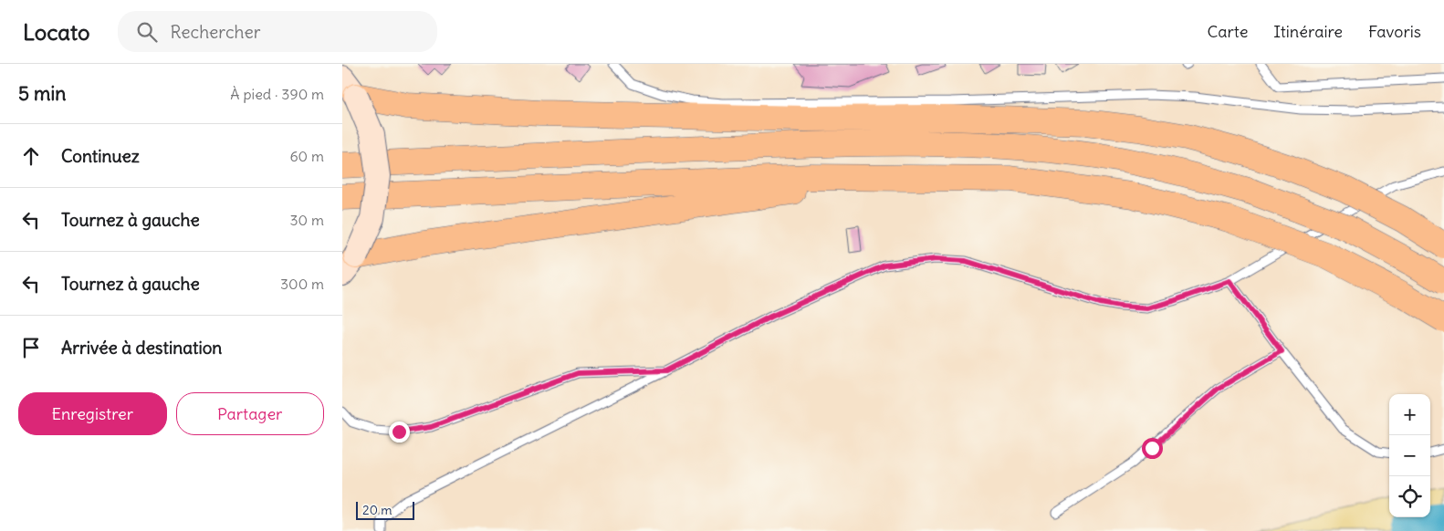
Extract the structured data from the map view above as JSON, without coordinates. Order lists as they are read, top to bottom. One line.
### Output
{"scale_bar":"20 m","page":{"header":"Locato","search":"Rechercher","nav":["Carte","Itinéraire","Favoris"],"heading":["5 min","À pied · 390 m"],"list":[["Continuez","60 m"],["Tournez à gauche","30 m"],["Tournez à gauche","300 m"],"Arrivée à destination"],"buttons":["Enregistrer","Partager"],"map_buttons":["+","−"],"scale":"20 m"}}
